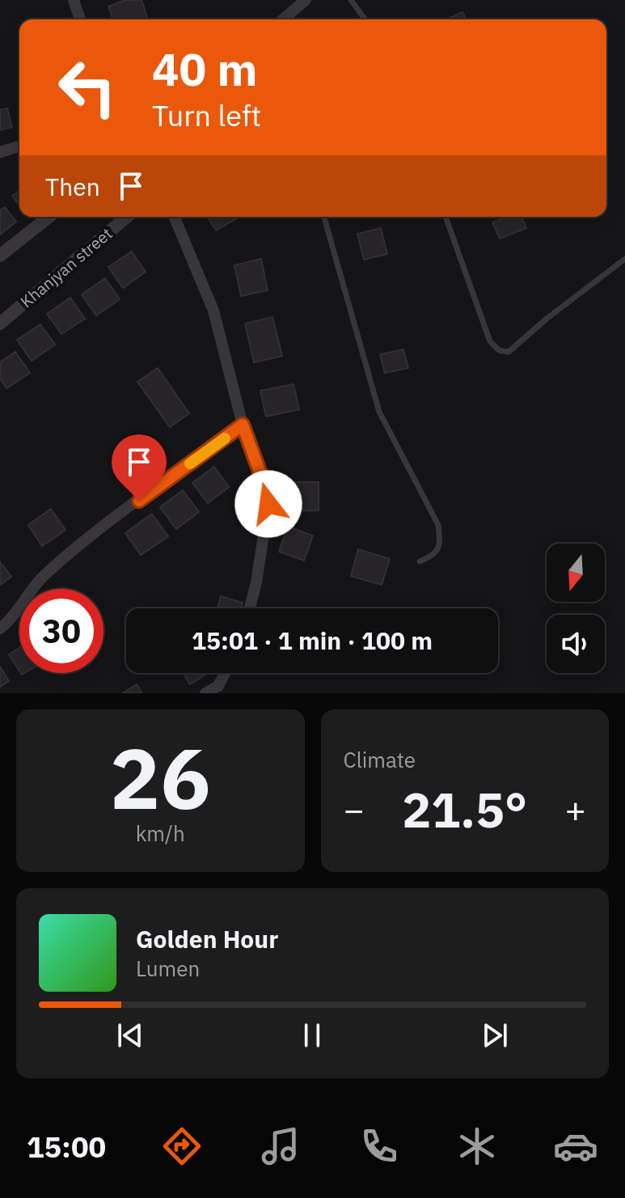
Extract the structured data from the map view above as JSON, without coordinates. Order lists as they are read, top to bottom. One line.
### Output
{"streets":{"street":["Khanjyan street"]},"north":"bottom","page":{"turn":["40 m","Turn left"],"then":"Then","limit":"30","trip":"15:01 · 1 min · 100 m","tile":[["26","km/h"],"Climate"],"heat":["−","21.5°","+"],"song":["Golden Hour","Lumen"],"tabs":"15:00"}}
